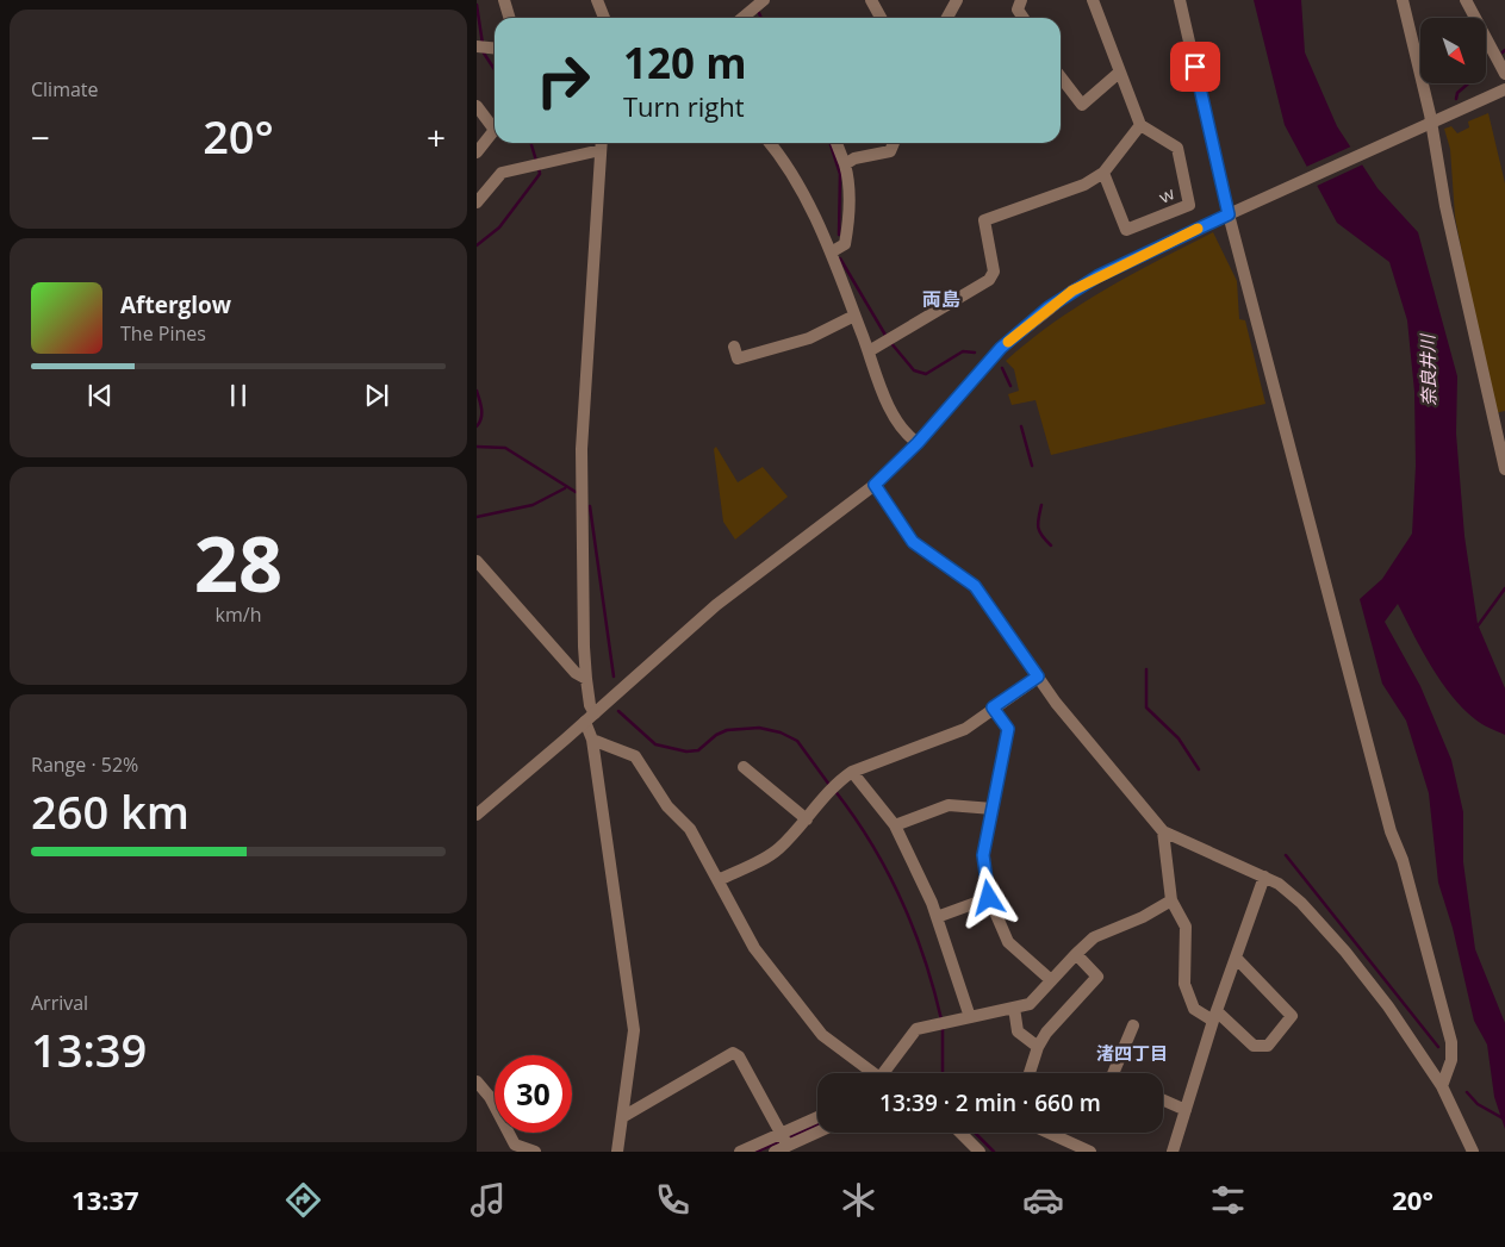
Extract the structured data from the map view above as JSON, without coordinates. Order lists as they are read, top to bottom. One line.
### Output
{"streets":{"street":["ｗ"]},"districts":["両島","渚四丁目"],"water":["奈良井川"],"north":"bottom right","page":{"tile":["Climate",["28","km/h"],["Range · 52%","260 km"],["Arrival","13:39"]],"turn":["120 m","Turn right"],"heat":["−","20°","+"],"song":["Afterglow","The Pines"],"limit":"30","trip":"13:39 · 2 min · 660 m","tabs":["13:37","20°"]}}
